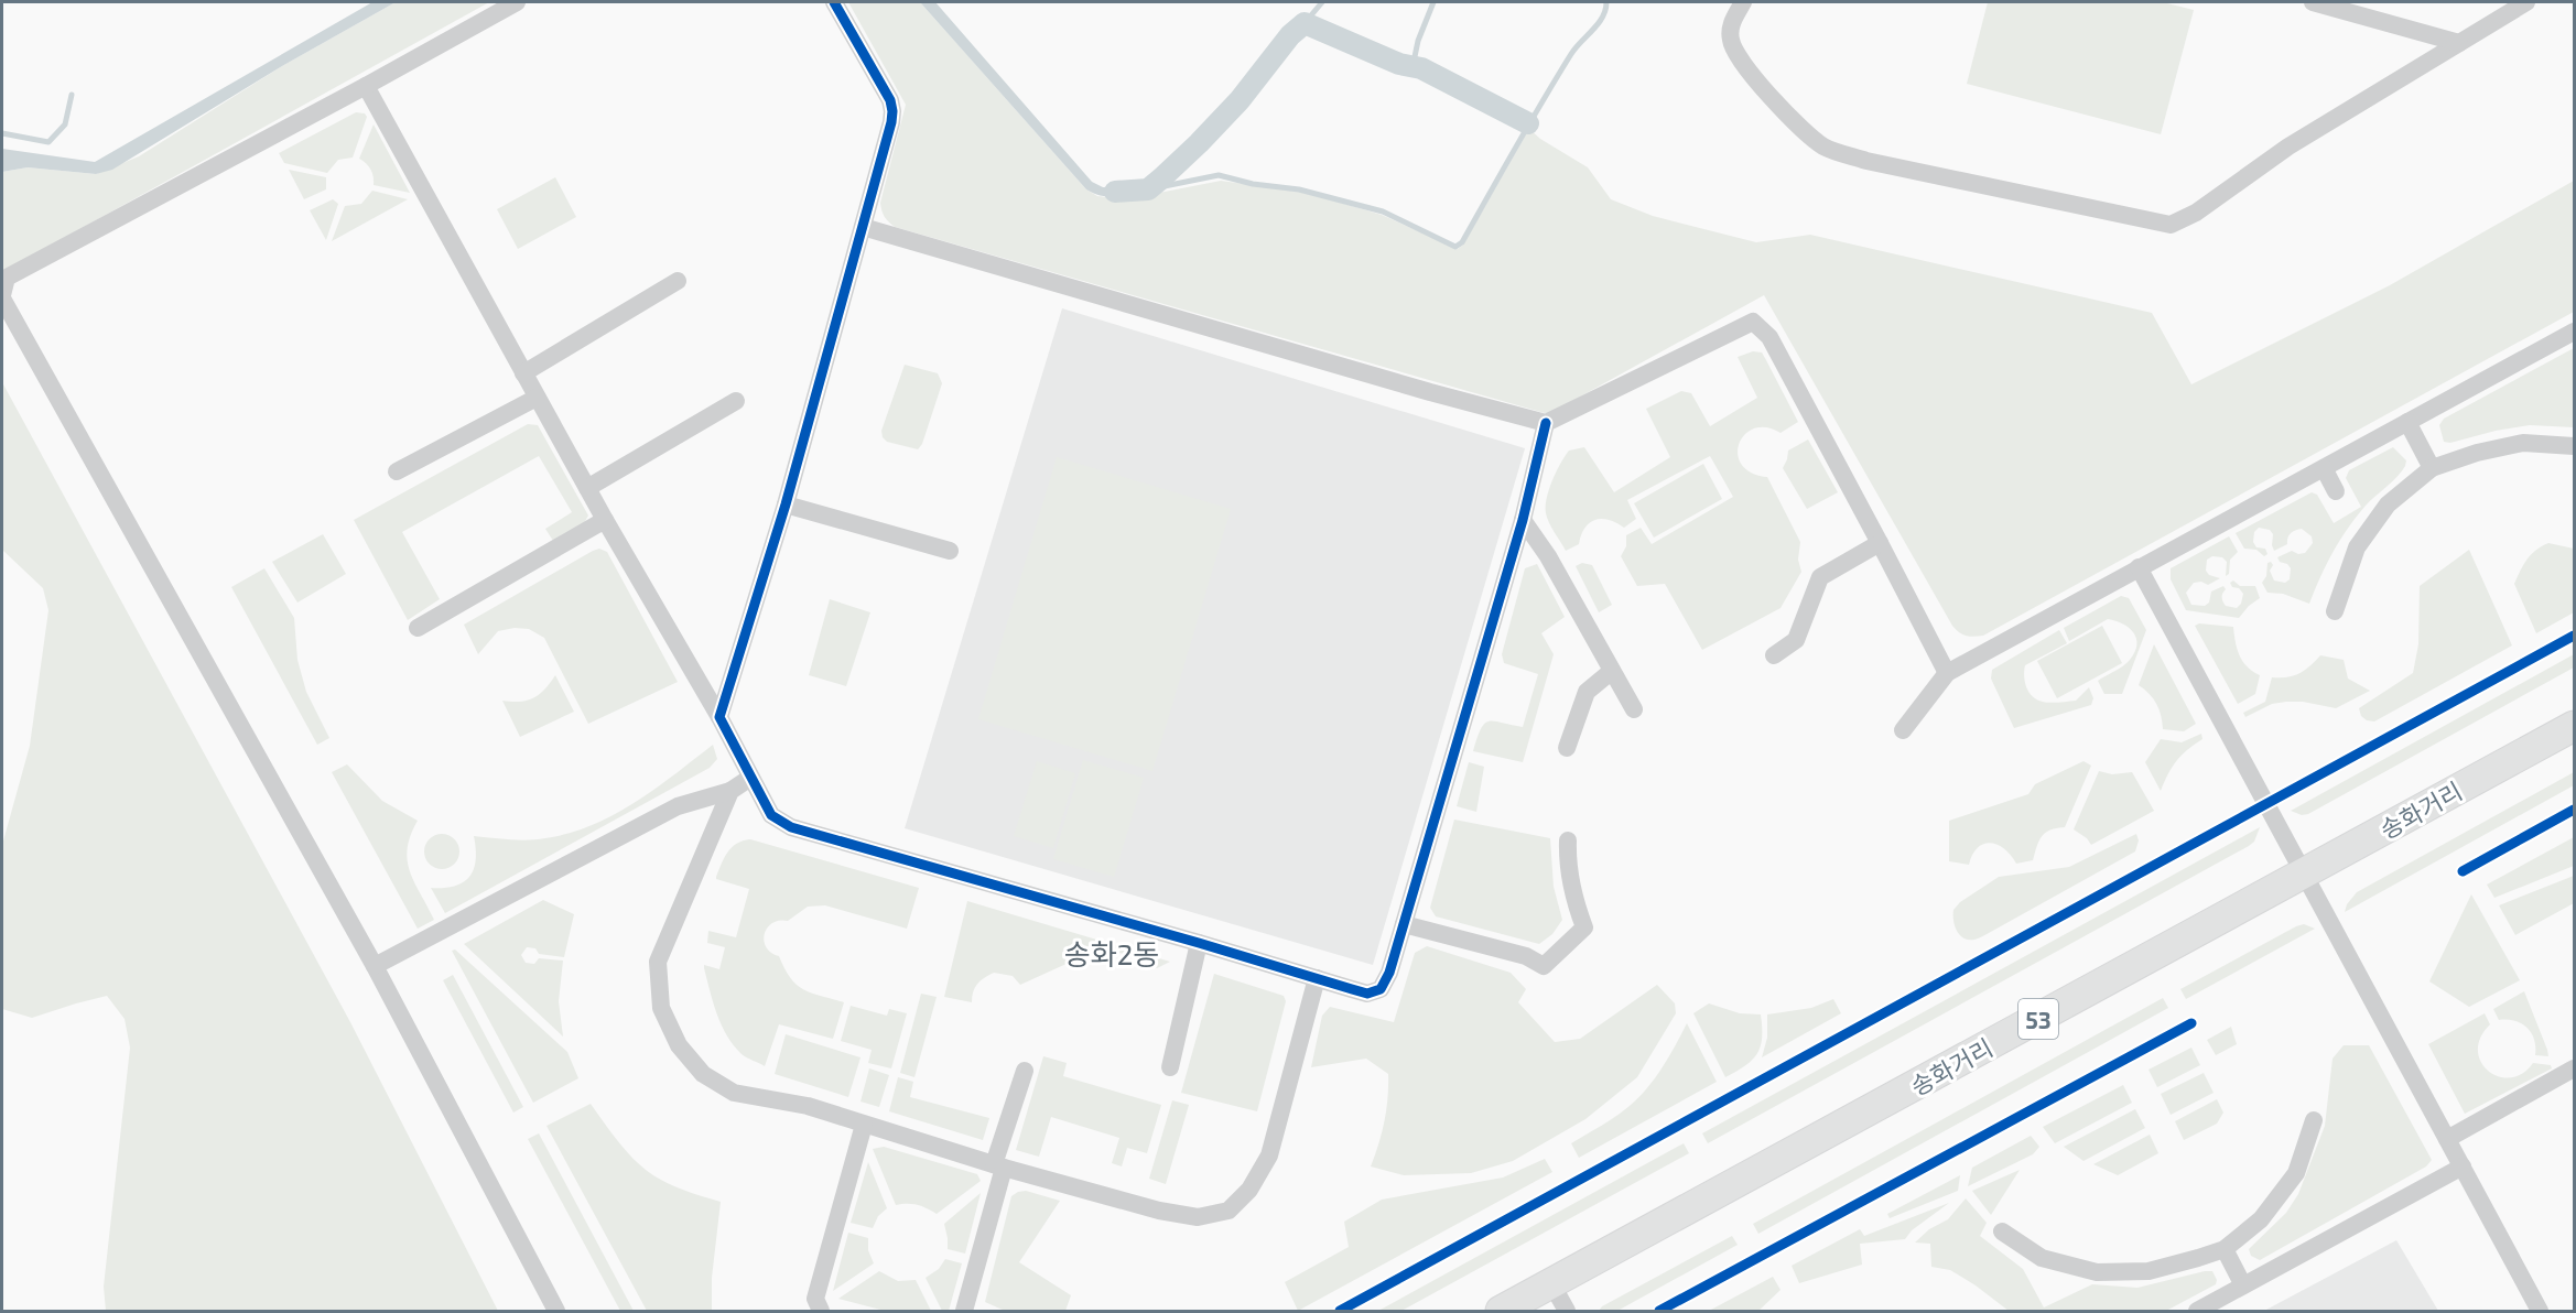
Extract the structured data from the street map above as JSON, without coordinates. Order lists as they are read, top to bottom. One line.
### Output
{"streets":{"main road":["송화거리","53"]},"districts":["송화2동"]}
